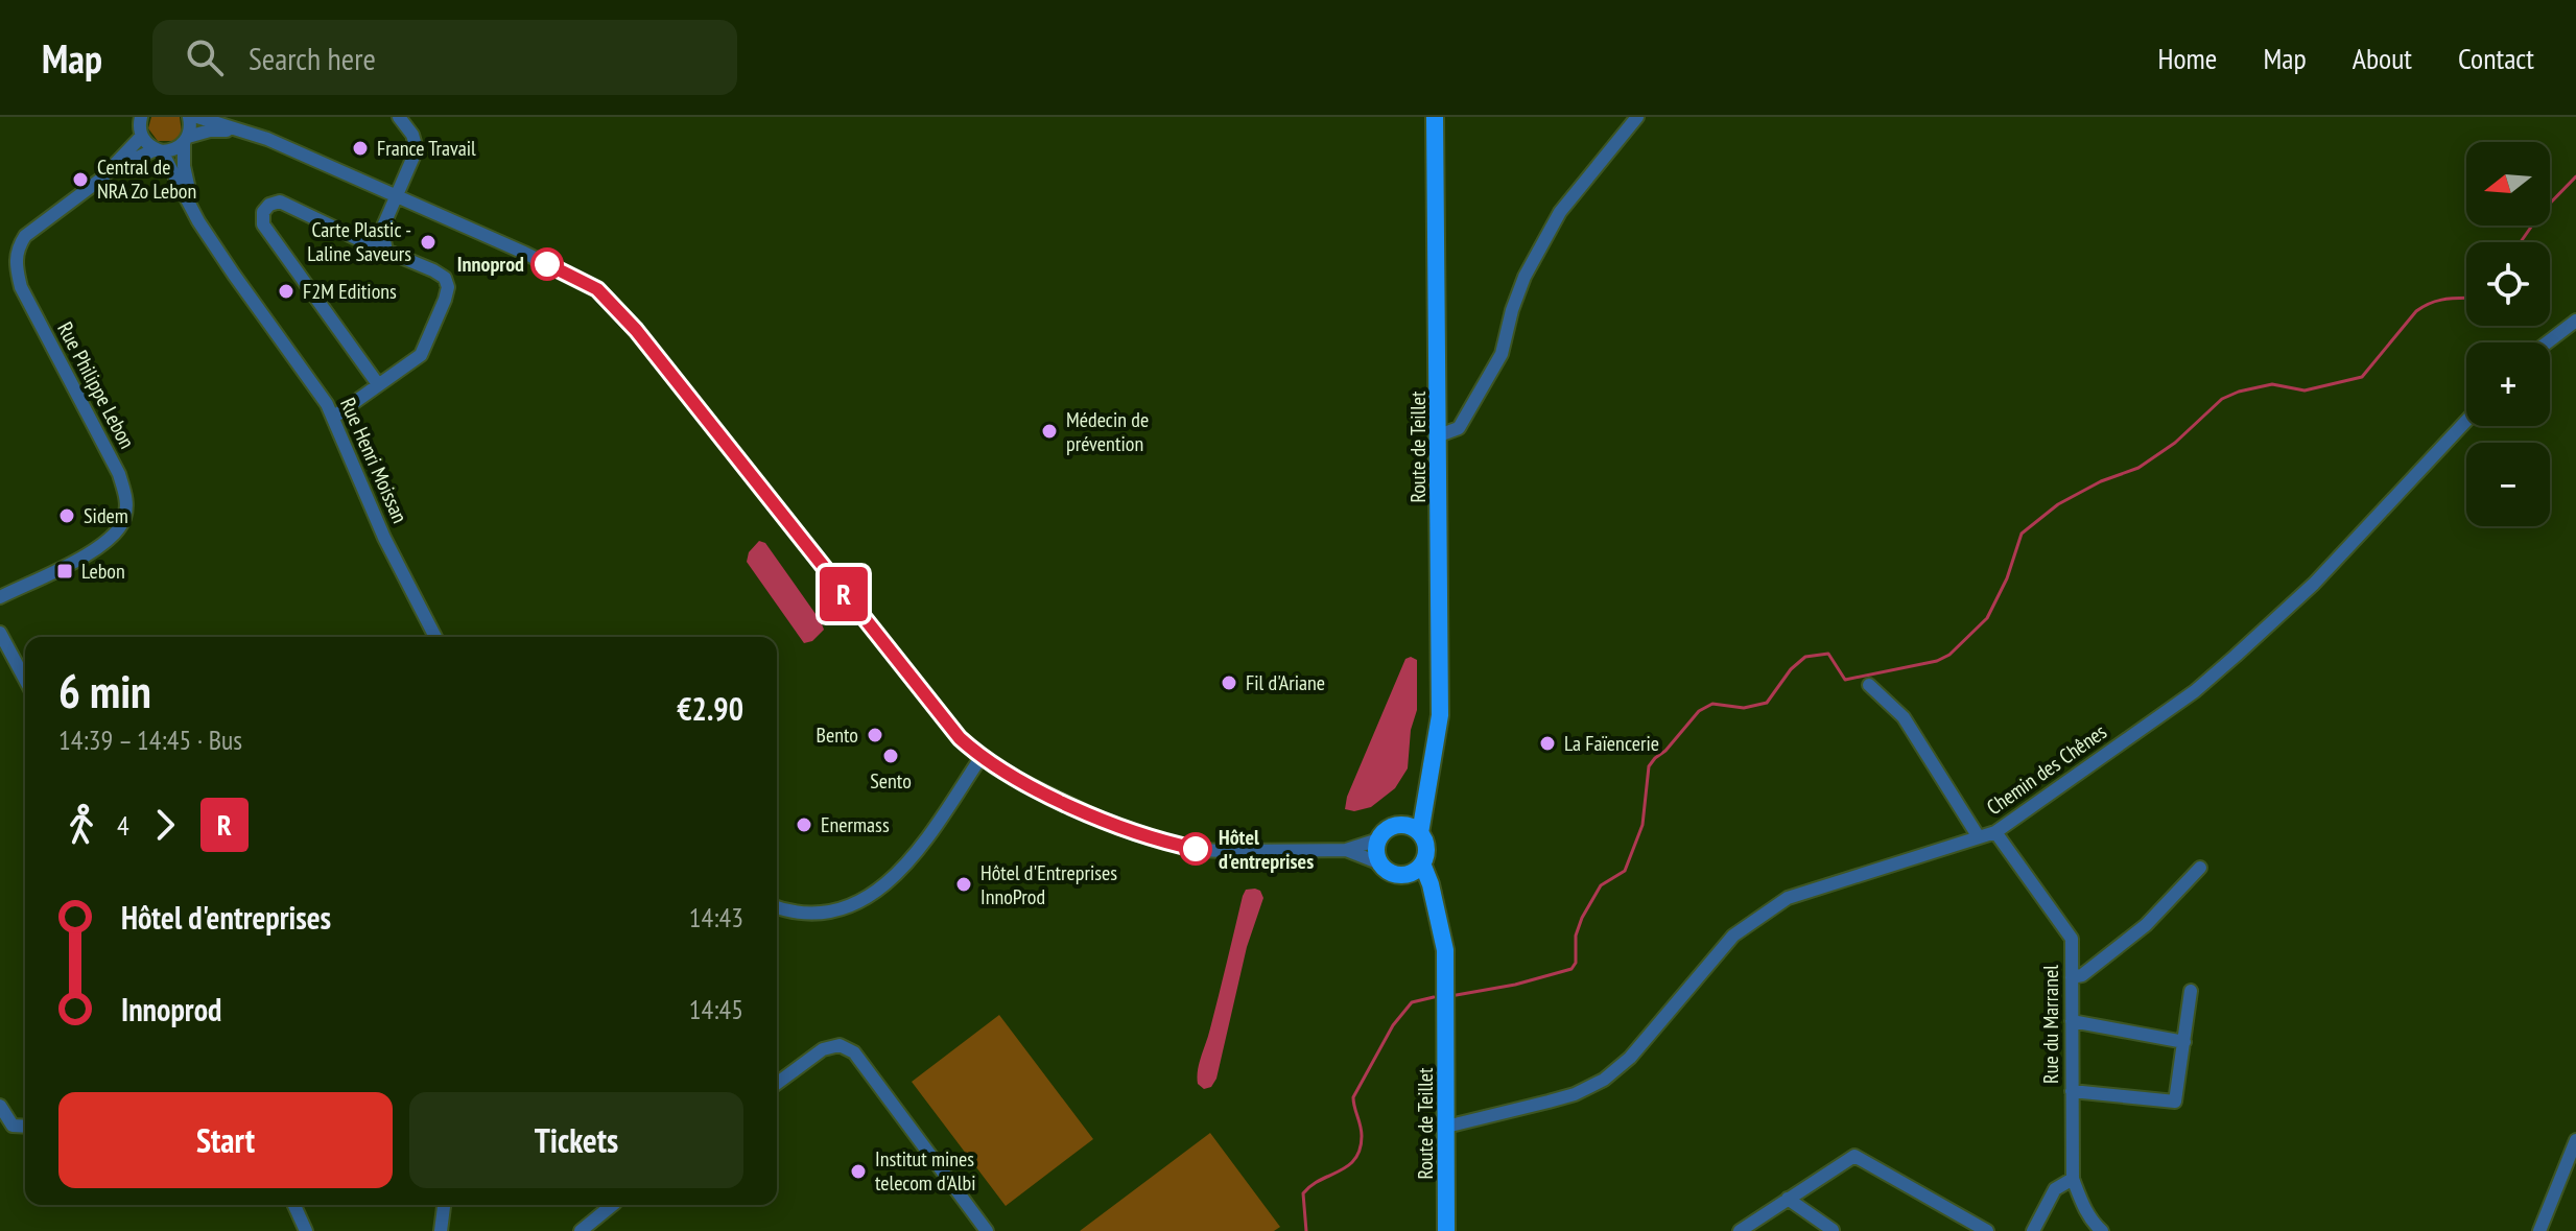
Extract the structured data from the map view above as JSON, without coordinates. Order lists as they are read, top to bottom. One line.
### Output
{"streets":{"main road":["Route de Teillet"],"street":["Rue Philippe Lebon","Rue Henri Moissan","Chemin des Chênes","Rue du Marranel"]},"crossings":[["Rue Philippe Lebon","Rue Henri Moissan"],["Route de Teillet","Chemin des Chênes"],["Chemin des Chênes","Rue du Marranel"]],"places":{"other":["France Travail","Central de NRA Zo Lebon","Carte Plastic - Laline Saveurs","Innoprod","F2M Editions","Médecin de prévention","Sidem","Fil d'Ariane","Bento","La Faïencerie","Sento","Enermass","Hôtel d'entreprises","Hôtel d'Entreprises InnoProd","Institut mines telecom d'Albi"],"transit":["Lebon"]},"lines":["bus line R"],"north":"left","page":{"header":"Map","search":"Search here","nav":["Home","Map","About","Contact"],"on_map":"R","map_buttons":["+","−"],"heading":["6 min","14:39 – 14:45 · Bus","€2.90"],"legs":["4","R"],"list":[{"name":"Hôtel d'entreprises","value":"14:43"},{"name":"Innoprod","value":"14:45"}],"buttons":["Start","Tickets"]}}
